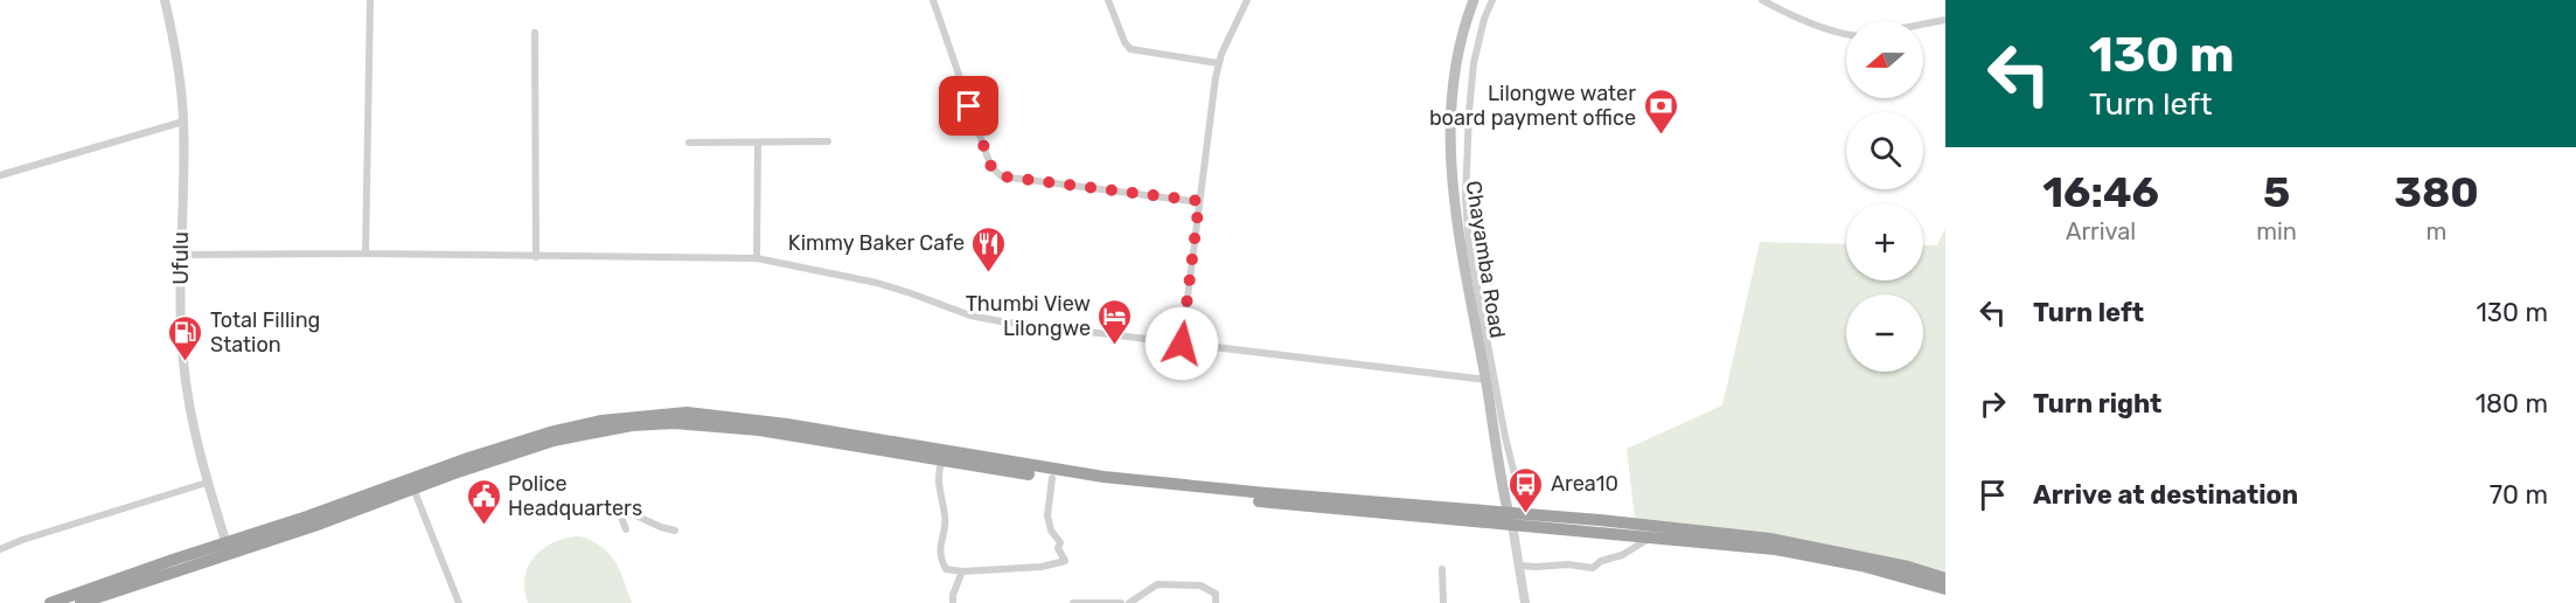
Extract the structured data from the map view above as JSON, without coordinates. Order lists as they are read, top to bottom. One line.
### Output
{"streets":{"main road":["Chayamba Road"],"street":["Ufulu"]},"places":{"bank":["Lilongwe water board payment office"],"restaurant":["Kimmy Baker Cafe"],"hotel":["Thumbi View Lilongwe"],"fuel station":["Total Filling Station"],"bus stop":["Area10"],"public building":["Police Headquarters"]},"north":"left","page":{"turn":["130 m","Turn left"],"map_buttons":["+","−"],"eta":["16:46","Arrival","5","min","380","m"],"list":[{"name":"Turn left","value":"130 m"},{"name":"Turn right","value":"180 m"},{"name":"Arrive at destination","value":"70 m"}]}}
